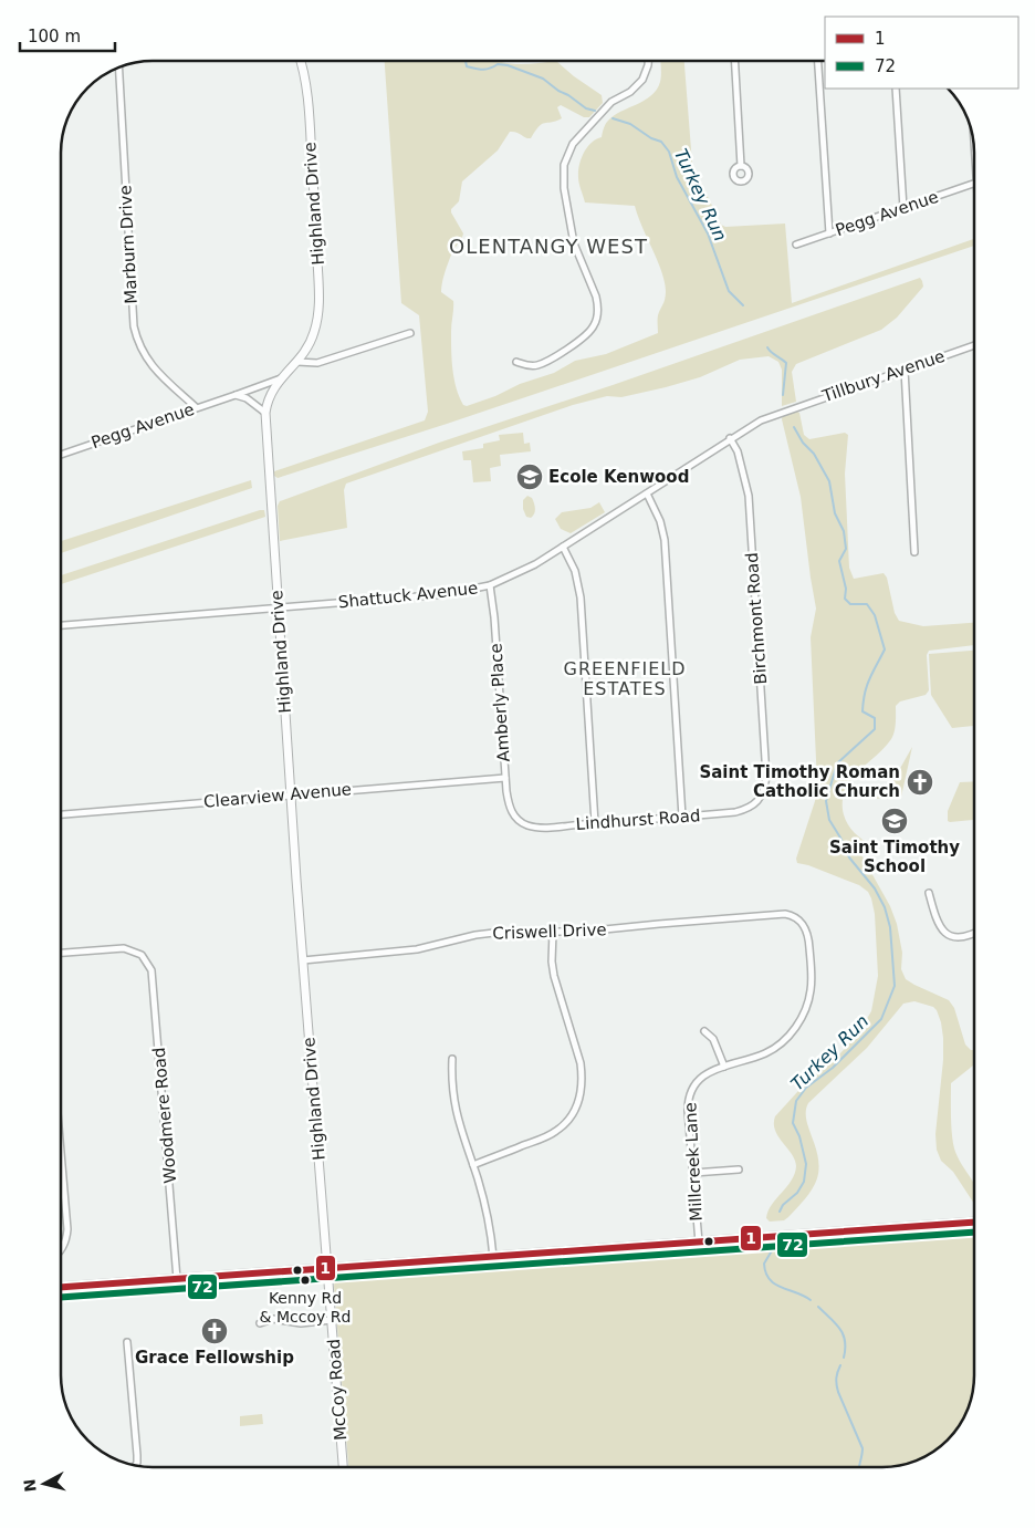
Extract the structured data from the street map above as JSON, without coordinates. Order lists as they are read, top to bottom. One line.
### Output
{"streets":{"street":["Highland Drive","Pegg Avenue","Marburn Drive","Tillbury Avenue","Shattuck Avenue","Birchmont Road","Amberly Place","Clearview Avenue","Lindhurst Road","Criswell Drive","Woodmere Road","Millcreek Lane","McCoy Road"]},"crossings":[["Highland Drive","Pegg Avenue"],["Highland Drive","Shattuck Avenue"],["Highland Drive","Clearview Avenue"],["Highland Drive","Criswell Drive"],["Highland Drive","McCoy Road"],["Pegg Avenue","Marburn Drive"],["Tillbury Avenue","Shattuck Avenue"],["Shattuck Avenue","Birchmont Road"],["Shattuck Avenue","Amberly Place"],["Birchmont Road","Lindhurst Road"],["Amberly Place","Clearview Avenue"],["Amberly Place","Lindhurst Road"],["Criswell Drive","Millcreek Lane"]],"districts":["OLENTANGY WEST","GREENFIELD ESTATES"],"water":["Turkey Run"],"places":{"school or university":["Ecole Kenwood","Saint Timothy School"],"church":["Saint Timothy Roman Catholic Church","Grace Fellowship"],"other":["Kenny Rd & Mccoy Rd"]},"lines":["transit line 1","transit line 72"],"legend":["1","72"],"scale_bar":"100 m","north":"left"}
